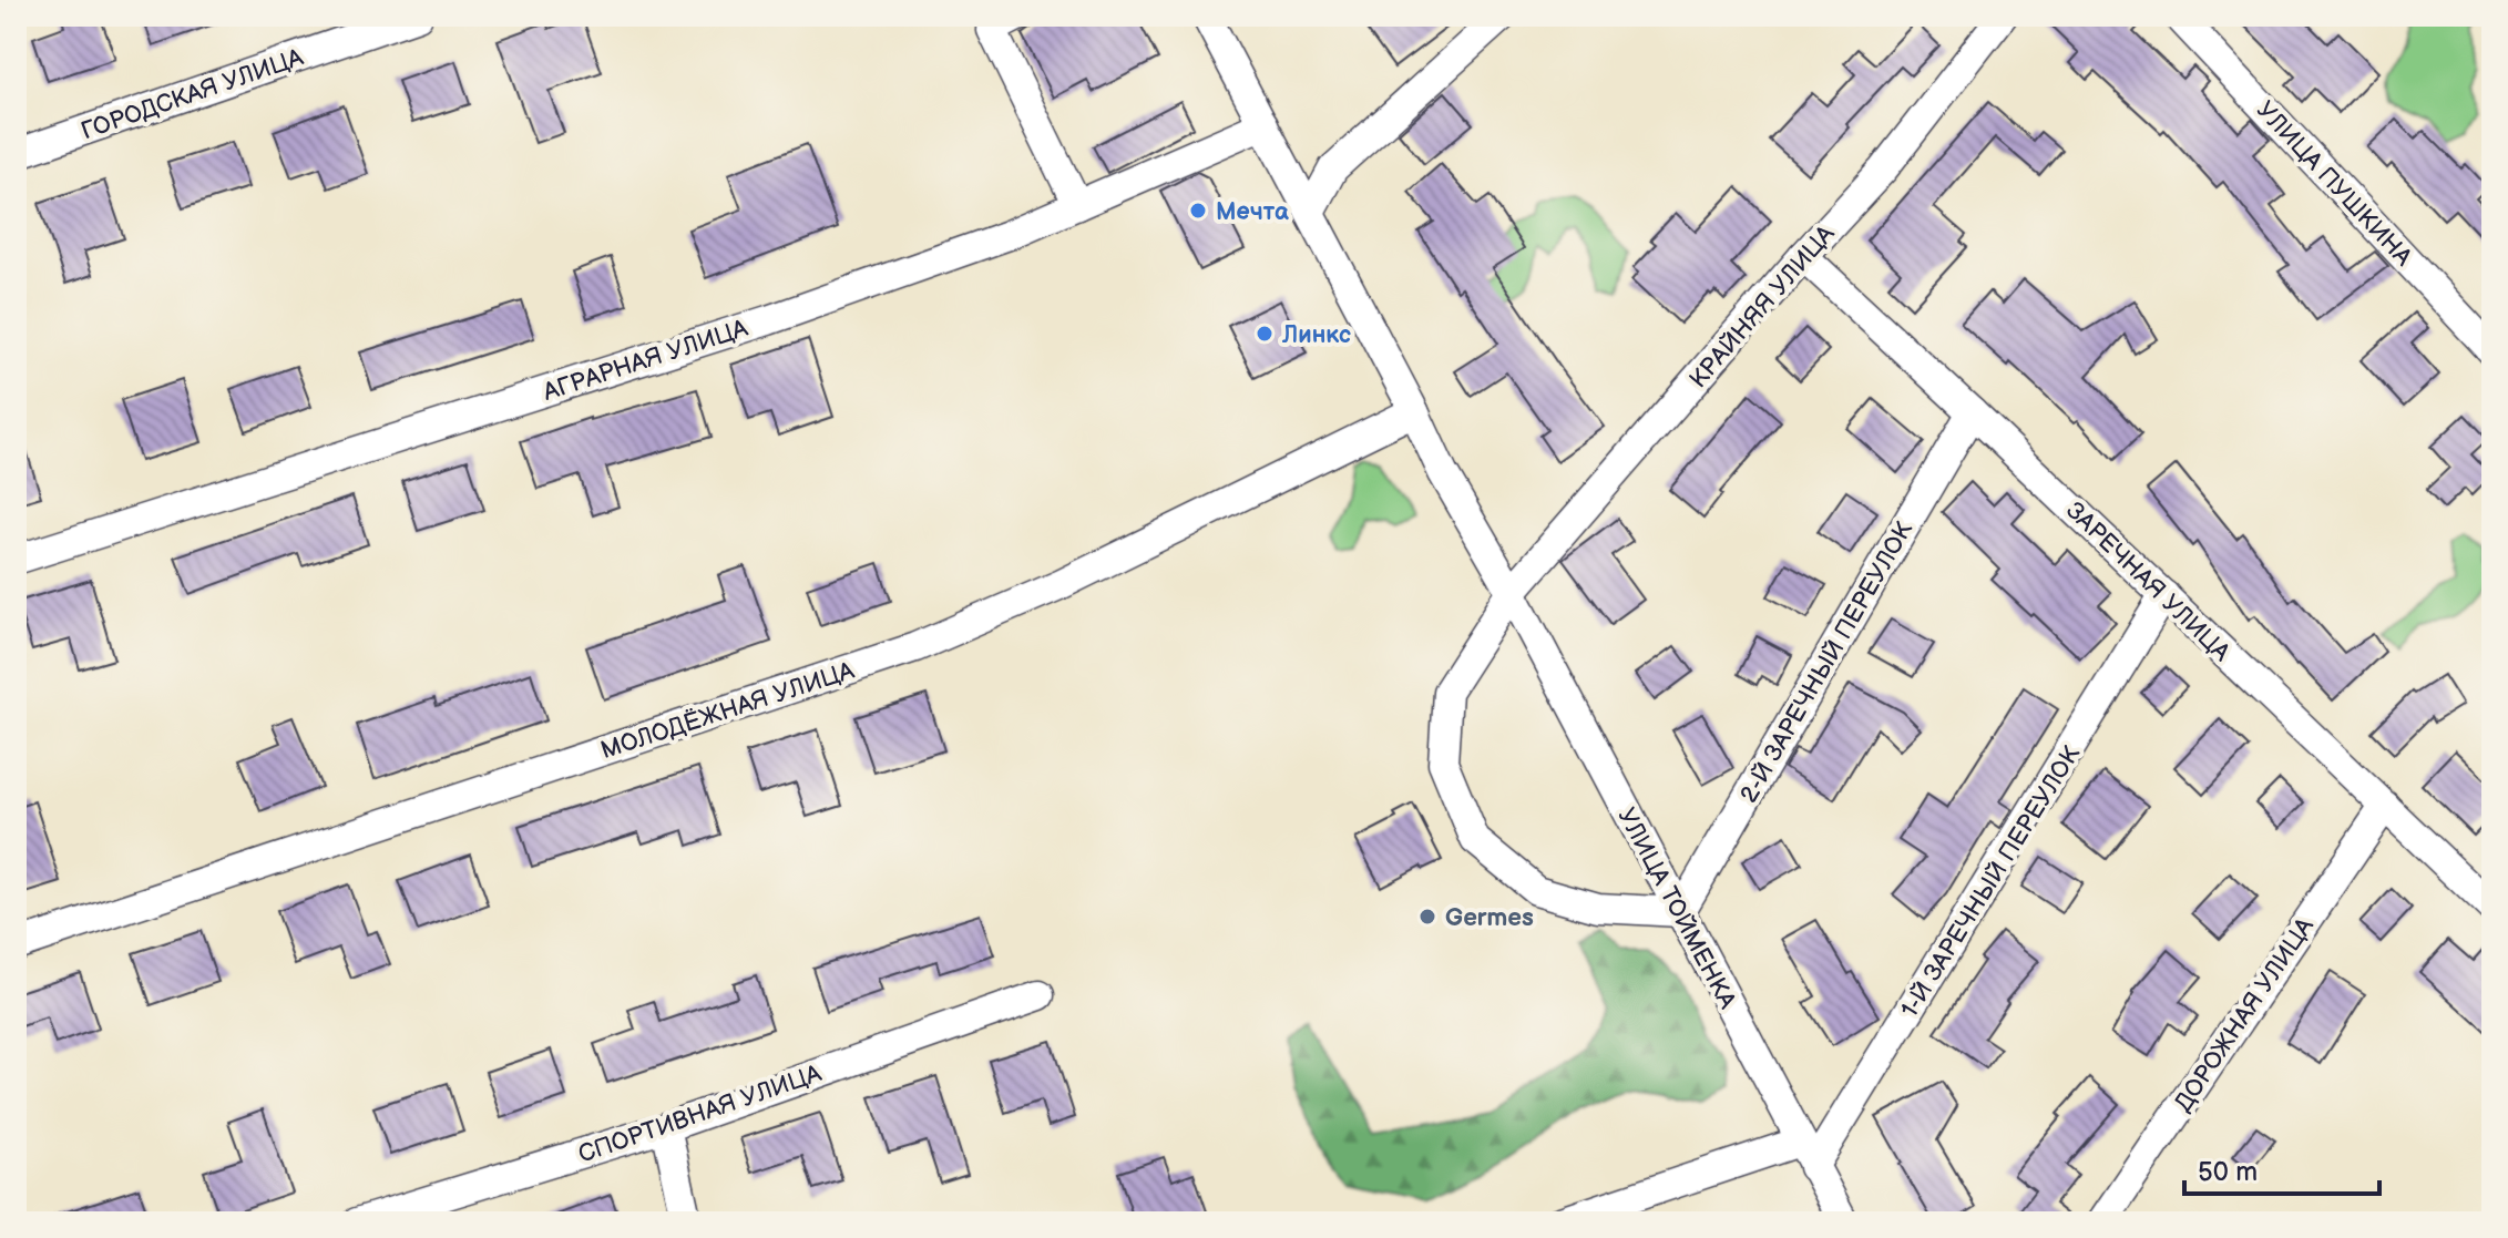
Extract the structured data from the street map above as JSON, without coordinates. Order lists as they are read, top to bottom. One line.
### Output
{"streets":{"street":["ГОРОДСКАЯ УЛИЦА","УЛИЦА ПУШКИНА","КРАЙНЯЯ УЛИЦА","АГРАРНАЯ УЛИЦА","ЗАРЕЧНАЯ УЛИЦА","2-Й ЗАРЕЧНЫЙ ПЕРЕУЛОК","МОЛОДЁЖНАЯ УЛИЦА","1-Й ЗАРЕЧНЫЙ ПЕРЕУЛОК","УЛИЦА ТОЙМЕНКА","ДОРОЖНАЯ УЛИЦА","СПОРТИВНАЯ УЛИЦА"]},"crossings":[["КРАЙНЯЯ УЛИЦА","ЗАРЕЧНАЯ УЛИЦА"],["КРАЙНЯЯ УЛИЦА","2-Й ЗАРЕЧНЫЙ ПЕРЕУЛОК"],["КРАЙНЯЯ УЛИЦА","УЛИЦА ТОЙМЕНКА"],["АГРАРНАЯ УЛИЦА","УЛИЦА ТОЙМЕНКА"],["ЗАРЕЧНАЯ УЛИЦА","2-Й ЗАРЕЧНЫЙ ПЕРЕУЛОК"],["ЗАРЕЧНАЯ УЛИЦА","1-Й ЗАРЕЧНЫЙ ПЕРЕУЛОК"],["ЗАРЕЧНАЯ УЛИЦА","ДОРОЖНАЯ УЛИЦА"],["2-Й ЗАРЕЧНЫЙ ПЕРЕУЛОК","УЛИЦА ТОЙМЕНКА"],["МОЛОДЁЖНАЯ УЛИЦА","УЛИЦА ТОЙМЕНКА"],["1-Й ЗАРЕЧНЫЙ ПЕРЕУЛОК","УЛИЦА ТОЙМЕНКА"]],"places":["Мечта","Линкс","Germes"],"scale_bar":"50 m"}
